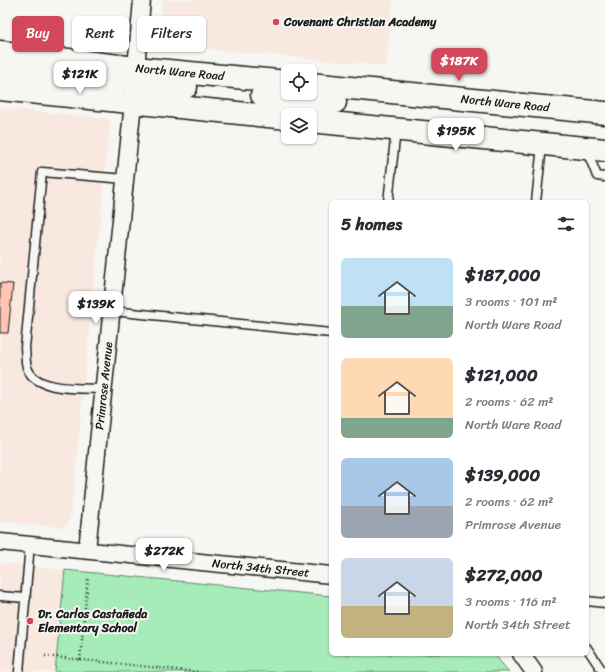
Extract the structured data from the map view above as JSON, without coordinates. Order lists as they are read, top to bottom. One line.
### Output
{"streets":{"main road":["North Ware Road"],"street":["Primrose Avenue","North 34th Street"]},"crossings":[["Primrose Avenue","North 34th Street"]],"places":["Covenant Christian Academy","Dr. Carlos Castañeda Elementary School"],"page":{"chip":["Buy","Rent","Filters"],"price":["$187K","$121K","$195K","$139K","$272K"],"heading":"5 homes","list":[{"name":"$187,000","note":"3 rooms · 101 m² · North Ware Road"},{"name":"$121,000","note":"2 rooms · 62 m² · North Ware Road"},{"name":"$139,000","note":"2 rooms · 62 m² · Primrose Avenue"},{"name":"$272,000","note":"3 rooms · 116 m² · North 34th Street"}]}}
